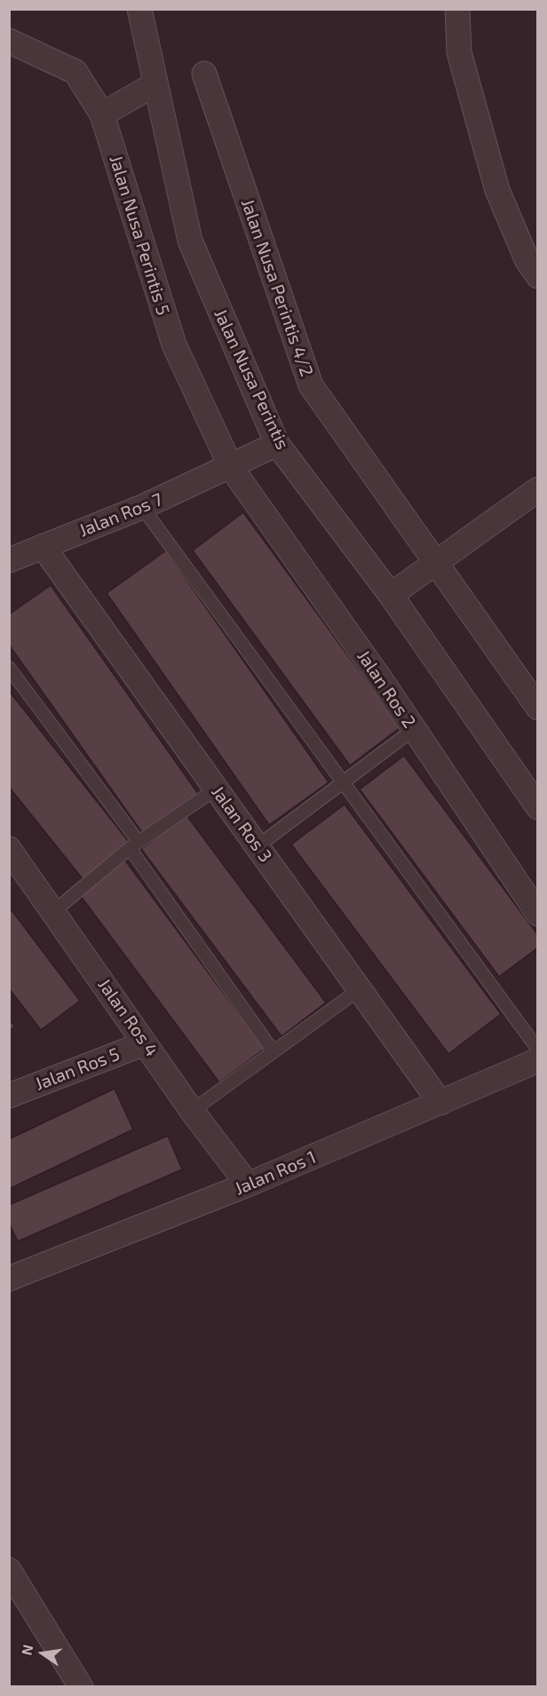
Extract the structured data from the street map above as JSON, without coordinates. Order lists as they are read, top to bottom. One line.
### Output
{"streets":{"street":["Jalan Nusa Perintis 5","Jalan Nusa Perintis 4/2","Jalan Nusa Perintis","Jalan Ros 7","Jalan Ros 2","Jalan Ros 3","Jalan Ros 4","Jalan Ros 5","Jalan Ros 1"]},"crossings":[["Jalan Nusa Perintis 5","Jalan Ros 7"],["Jalan Nusa Perintis 5","Jalan Ros 2"],["Jalan Nusa Perintis","Jalan Ros 7"],["Jalan Ros 7","Jalan Ros 2"],["Jalan Ros 7","Jalan Ros 3"],["Jalan Ros 3","Jalan Ros 1"],["Jalan Ros 4","Jalan Ros 5"],["Jalan Ros 4","Jalan Ros 1"]],"north":"left"}
